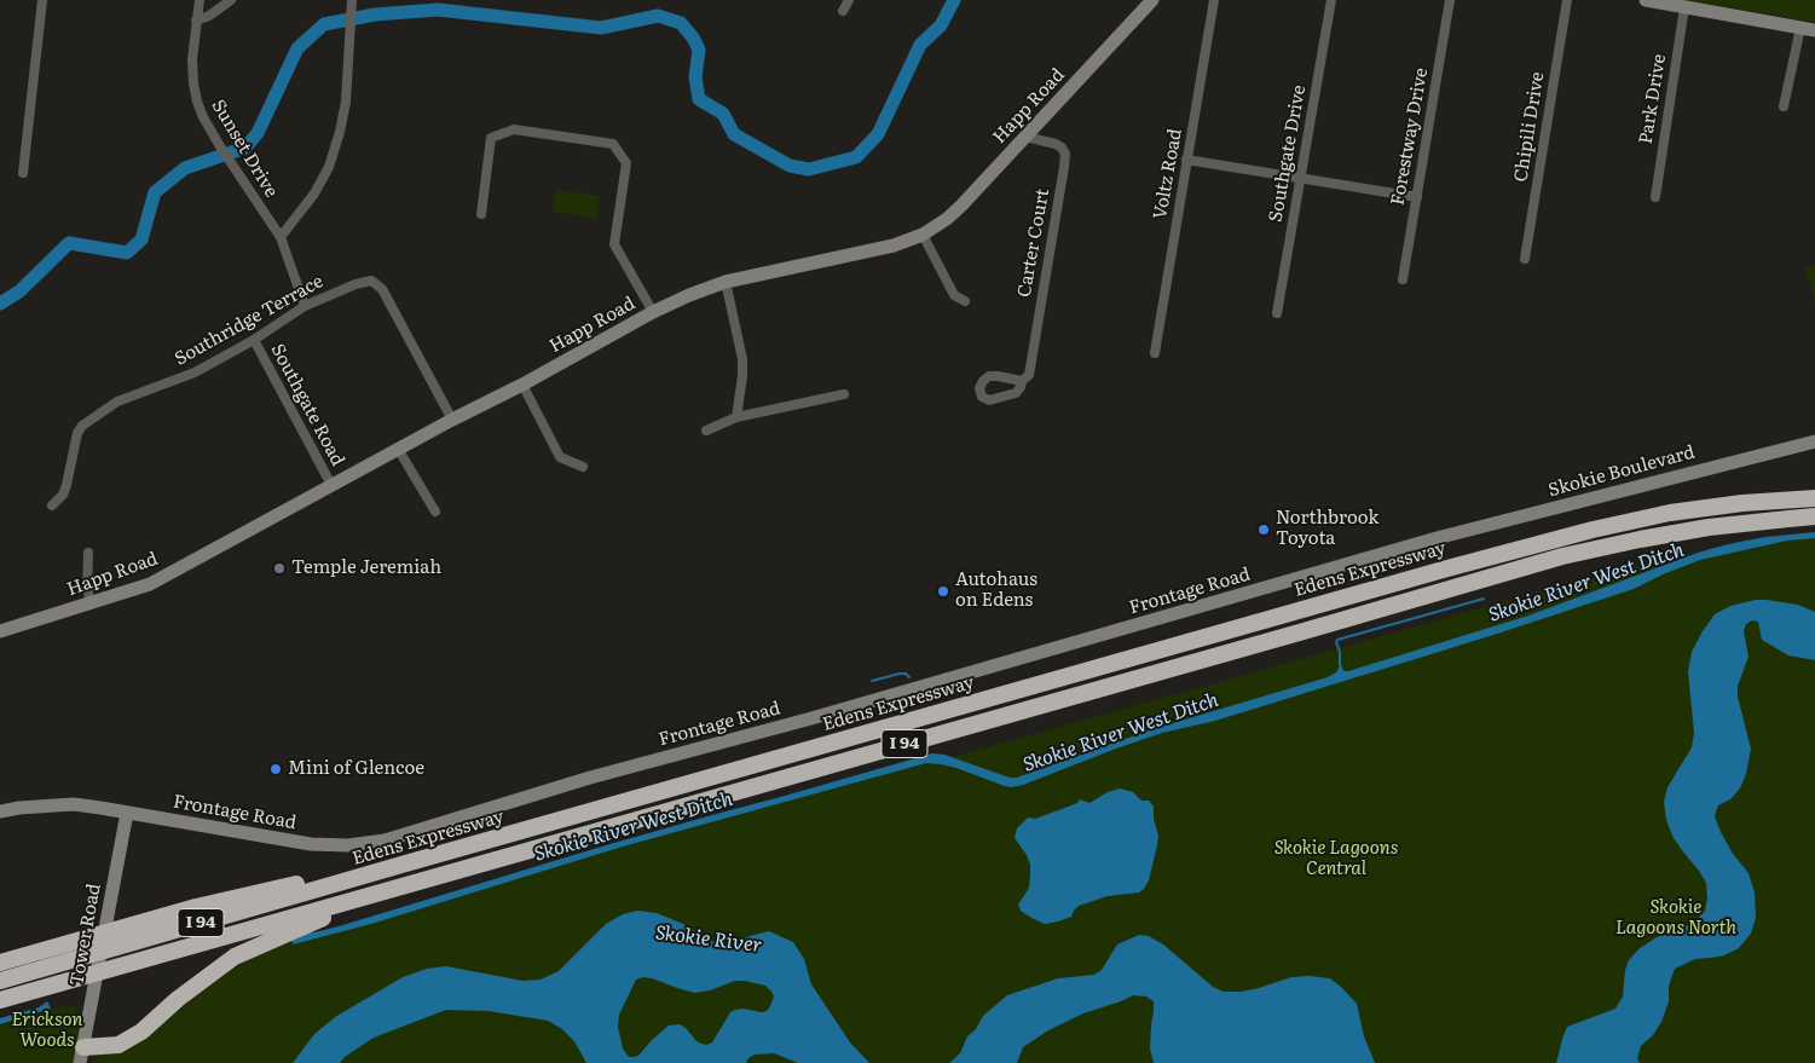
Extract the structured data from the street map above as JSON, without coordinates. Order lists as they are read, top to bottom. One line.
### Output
{"streets":{"highway":["Edens Expressway","I 94"],"main road":["Happ Road","Skokie Boulevard","Frontage Road","Tower Road"],"street":["Park Drive","Chipili Drive","Forestway Drive","Sunset Drive","Southgate Drive","Voltz Road","Carter Court","Southridge Terrace","Southgate Road"]},"crossings":[["Happ Road","Carter Court"],["Happ Road","Southridge Terrace"],["Happ Road","Southgate Road"],["Sunset Drive","Southridge Terrace"],["Southridge Terrace","Southgate Road"],["Skokie Boulevard","Frontage Road"],["Frontage Road","Tower Road"]],"water":["Skokie River West Ditch","Skokie River"],"parks":["Skokie Lagoons Central","Skokie Lagoons North","Erickson Woods"],"places":["Northbrook Toyota","Temple Jeremiah","Autohaus on Edens","Mini of Glencoe"]}
